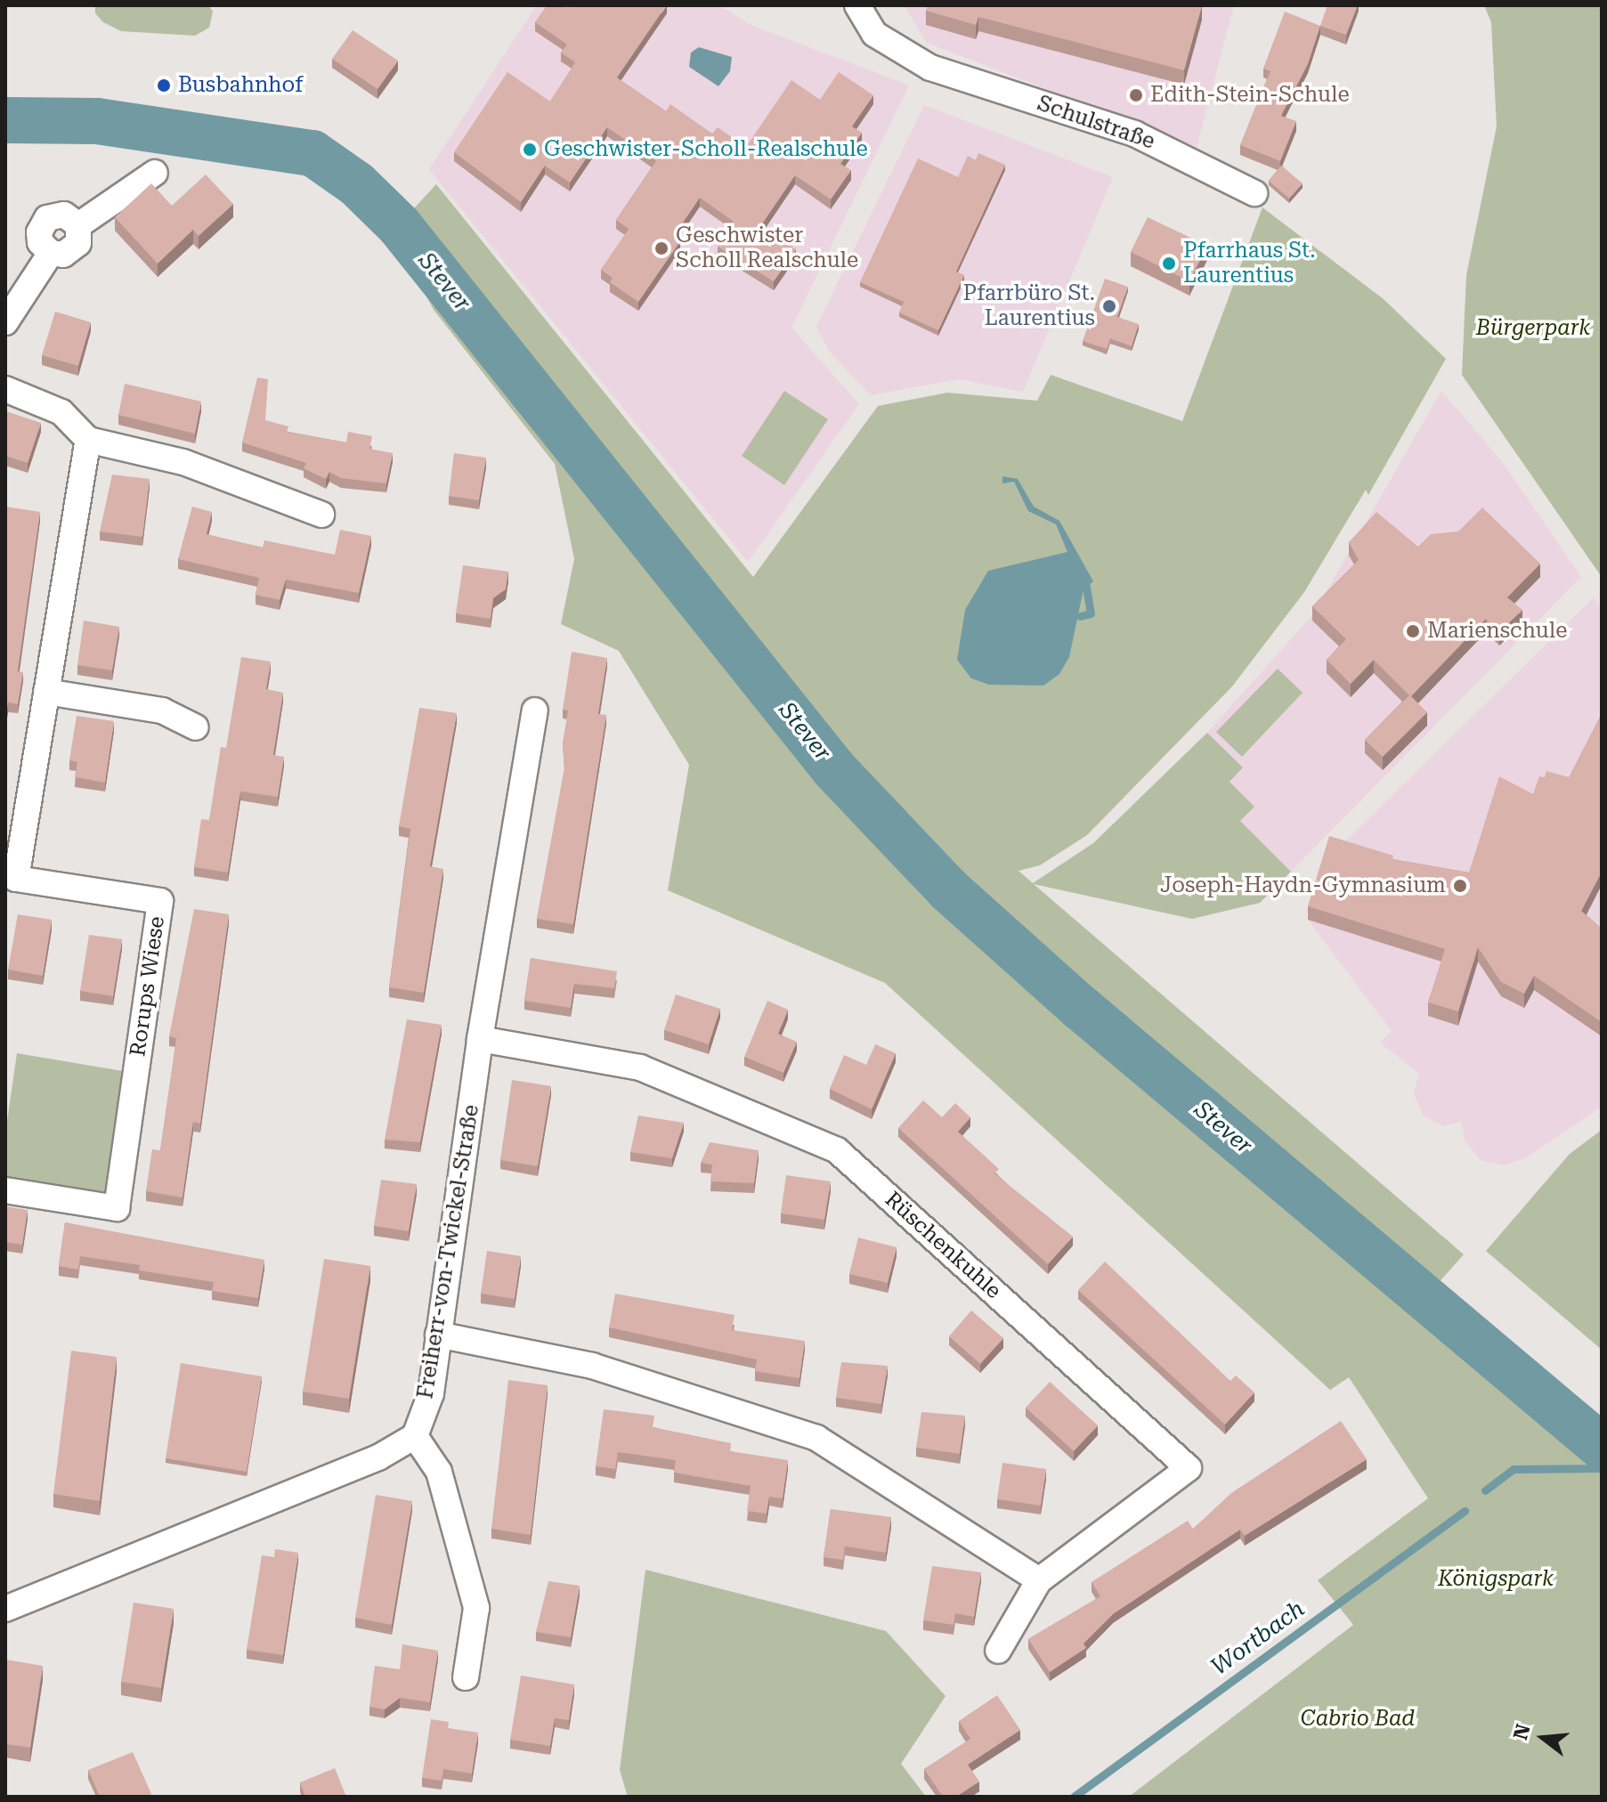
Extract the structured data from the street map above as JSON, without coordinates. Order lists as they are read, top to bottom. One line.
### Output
{"streets":{"street":["Schulstraße","Rorups Wiese","Rüschenkuhle","Freiherr-von-Twickel-Straße"]},"crossings":[["Rüschenkuhle","Freiherr-von-Twickel-Straße"]],"water":["Stever","Wortbach"],"parks":["Bürgerpark","Königspark","Cabrio Bad"],"places":["Busbahnhof","Edith-Stein-Schule","Geschwister-Scholl-Realschule","Geschwister Scholl Realschule","Pfarrhaus St. Laurentius","Pfarrbüro St. Laurentius","Marienschule","Joseph-Haydn-Gymnasium"],"north":"left"}
